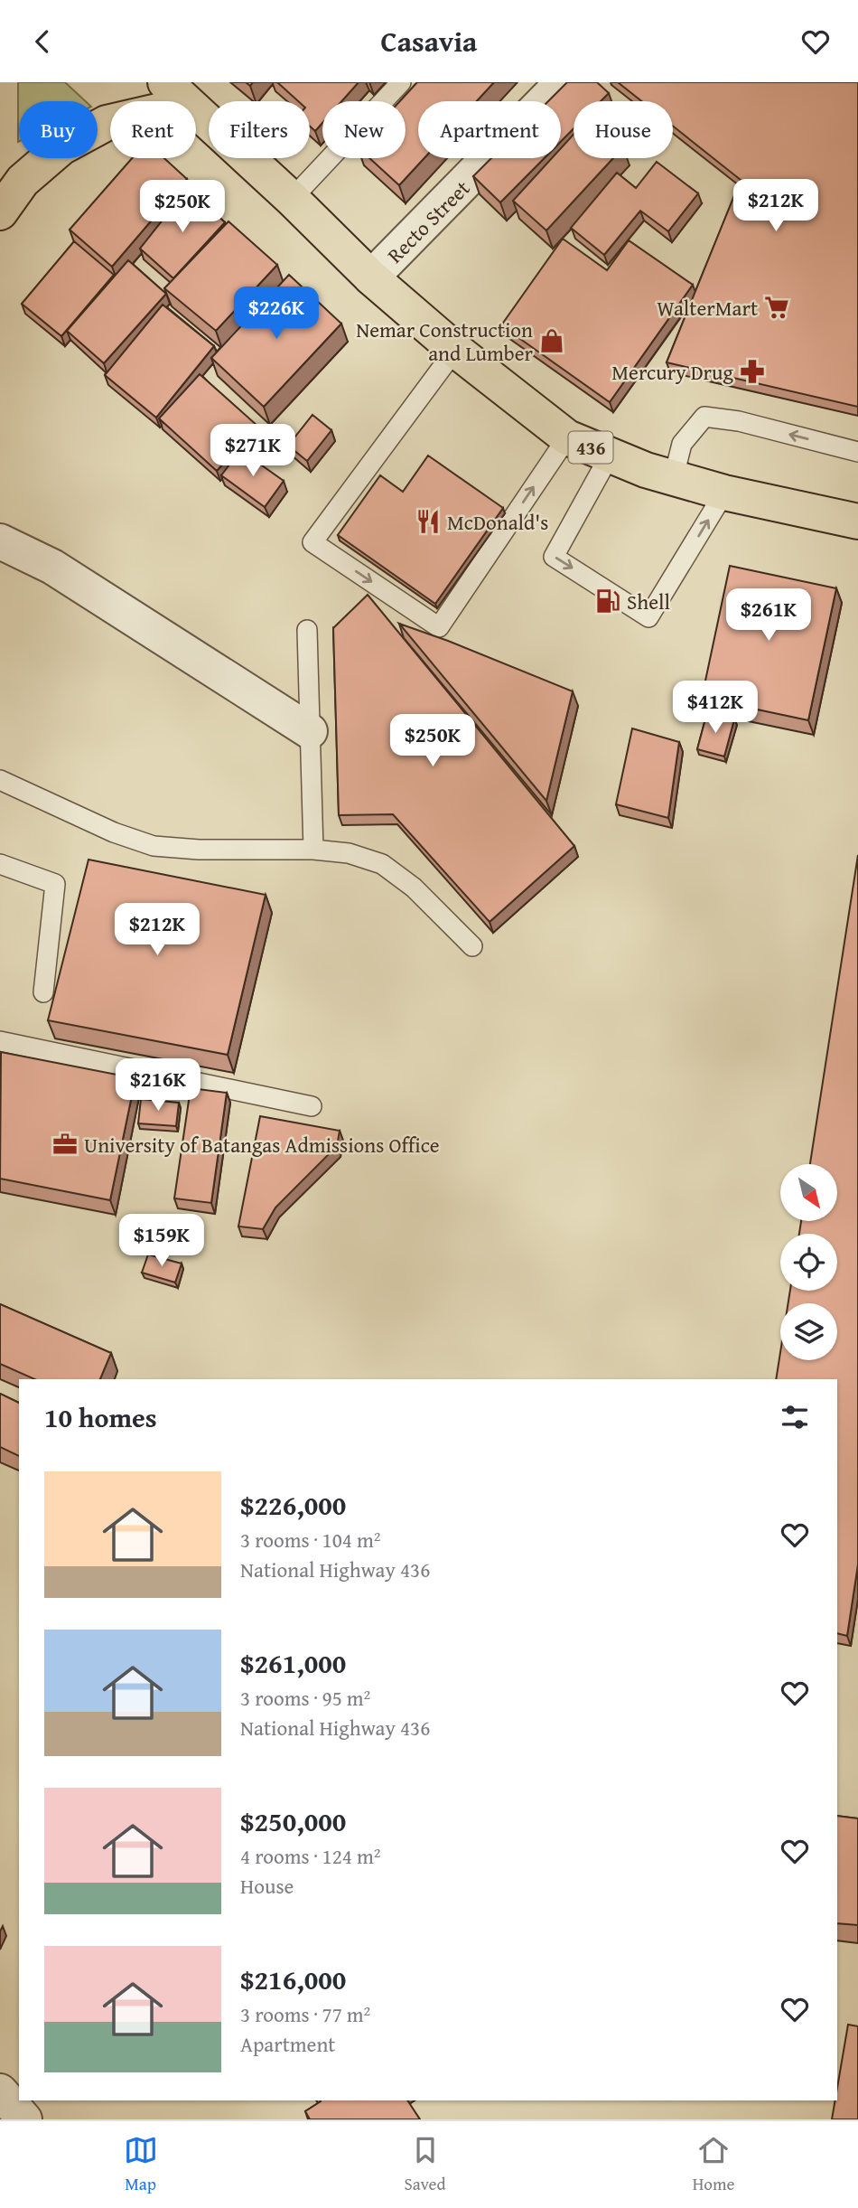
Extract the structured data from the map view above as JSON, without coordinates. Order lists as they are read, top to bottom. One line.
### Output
{"streets":{"main road":["436"],"street":["Recto Street"]},"crossings":[["Recto Street","436"]],"places":{"supermarket":["WalterMart"],"shop":["Nemar Construction and Lumber"],"pharmacy":["Mercury Drug"],"restaurant":["McDonald's"],"fuel station":["Shell"],"office":["University of Batangas Admissions Office"]},"north":"bottom right","page":{"header":"Casavia","chip":["Buy","Rent","Filters","New","Apartment","House"],"price":["$212K","$250K","$226K","$271K","$261K","$412K","$250K","$212K","$216K","$159K"],"heading":"10 homes","list":[{"name":"$226,000","note":"3 rooms · 104 m² · National Highway 436"},{"name":"$261,000","note":"3 rooms · 95 m² · National Highway 436"},{"name":"$250,000","note":"4 rooms · 124 m² · House"},{"name":"$216,000","note":"3 rooms · 77 m² · Apartment"}],"tabs":["Map","Saved","Home"]}}
